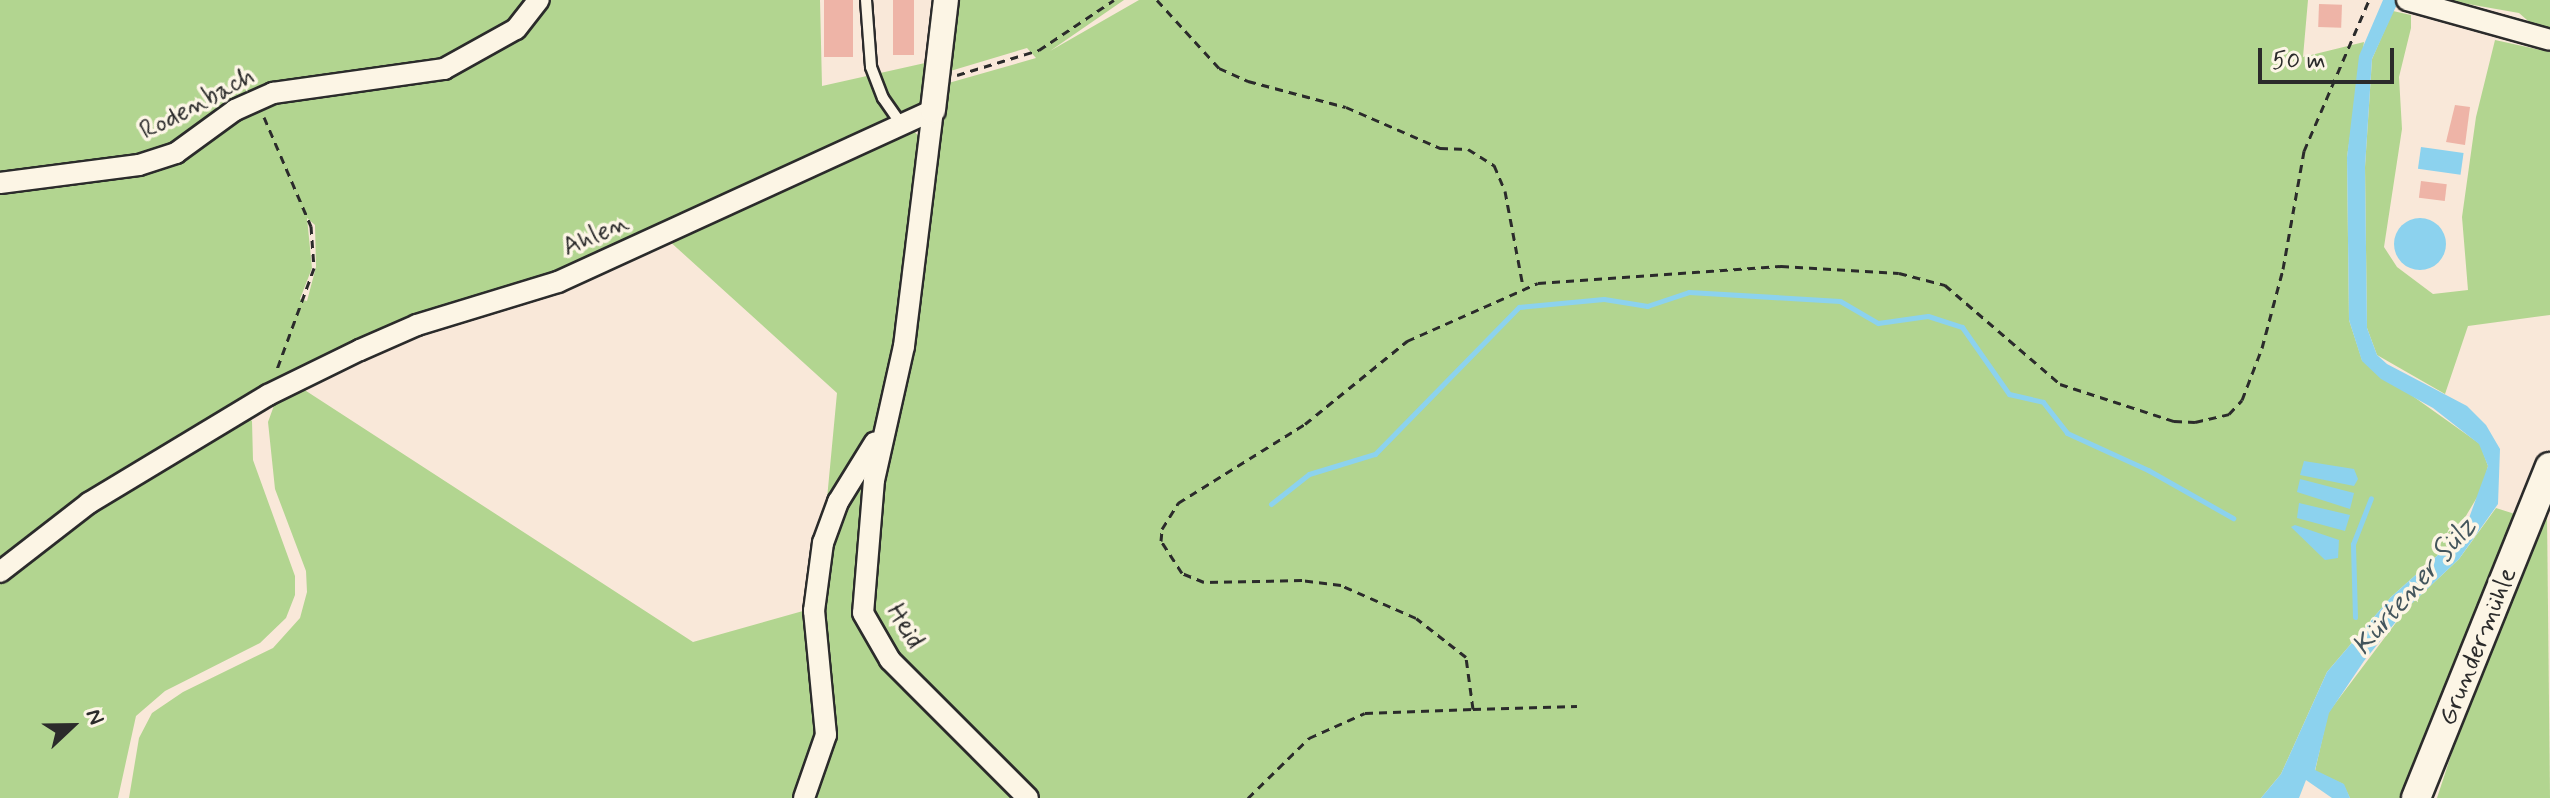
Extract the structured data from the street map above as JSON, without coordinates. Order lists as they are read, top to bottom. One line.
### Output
{"streets":{"main road":["Grundermühle"],"street":["Rodenbach","Ahlen","Heid"]},"water":["Kürtener Sülz"],"scale_bar":"50 m","north":"right"}
